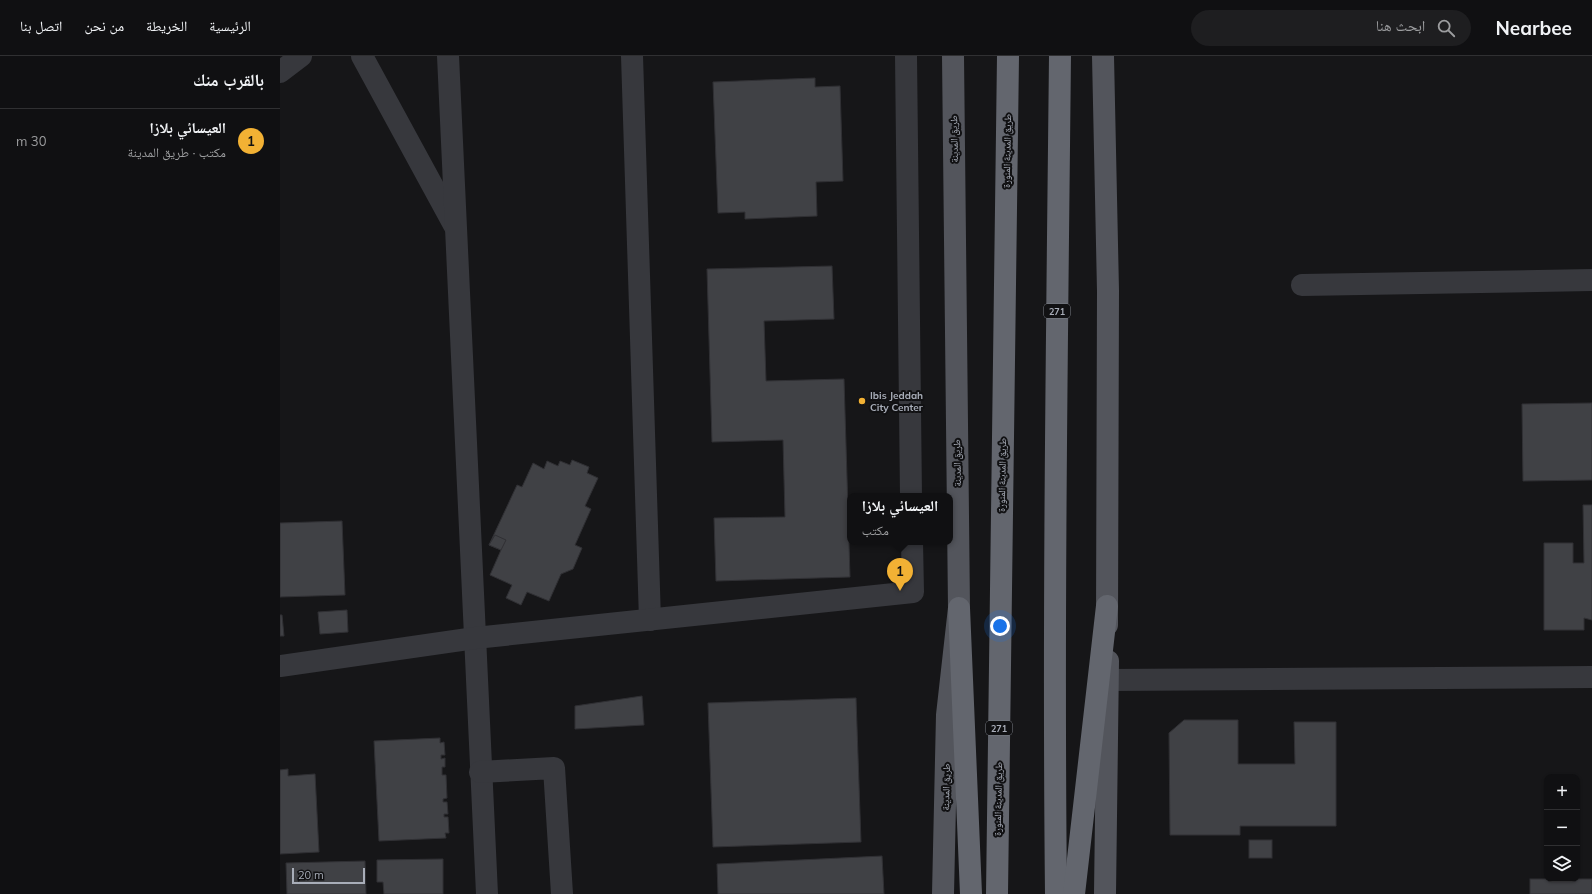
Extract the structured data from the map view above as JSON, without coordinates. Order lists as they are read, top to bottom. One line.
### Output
{"streets":{"highway":["طريق المدينة المنورة","271"],"main road":["طريق المدينة"]},"places":["Ibis Jeddah City Center"],"scale_bar":"20 m","page":{"header":"Nearbee","search":"ابحث هنا","nav":["الرئيسية","الخريطة","من نحن","اتصل بنا"],"heading":"بالقرب منك","list":[{"mark":"1","name":"العيسائي بلازا","note":"مكتب · طريق المدينة","value":"30 m"}],"popup":["العيسائي بلازا","مكتب"],"pins":"1","map_buttons":["+","−"],"scale":"20 m"}}
